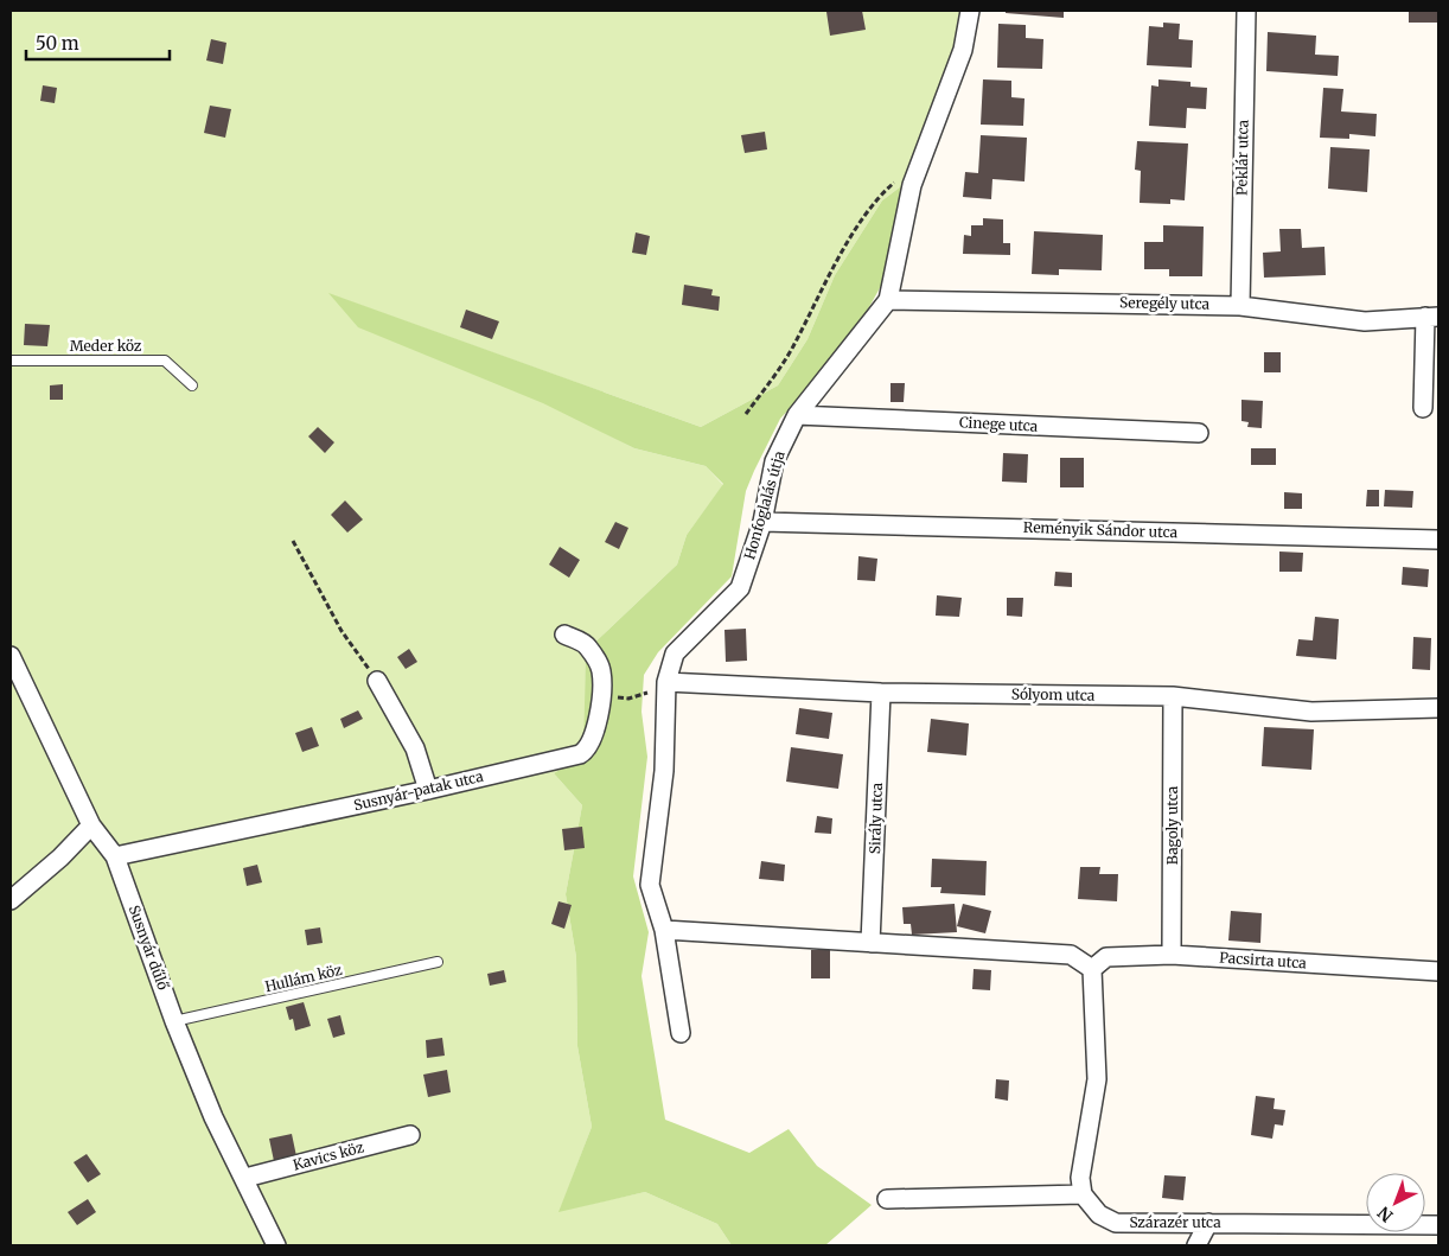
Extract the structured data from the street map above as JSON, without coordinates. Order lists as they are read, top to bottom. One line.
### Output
{"streets":{"street":["Peklár utca","Seregély utca","Cinege utca","Honfoglalás útja","Reményik Sándor utca","Sólyom utca","Susnyár-patak utca","Sirály utca","Bagoly utca","Susnyár dűlő","Pacsirta utca","Kavics köz","Szárazér utca"],"lane":["Meder köz","Hullám köz"]},"crossings":[["Peklár utca","Seregély utca"],["Seregély utca","Honfoglalás útja"],["Cinege utca","Honfoglalás útja"],["Honfoglalás útja","Reményik Sándor utca"],["Honfoglalás útja","Sólyom utca"],["Sólyom utca","Sirály utca"],["Sólyom utca","Bagoly utca"],["Susnyár-patak utca","Susnyár dűlő"],["Bagoly utca","Pacsirta utca"],["Susnyár dűlő","Hullám köz"],["Susnyár dűlő","Kavics köz"]],"scale_bar":"50 m","north":"bottom left"}
